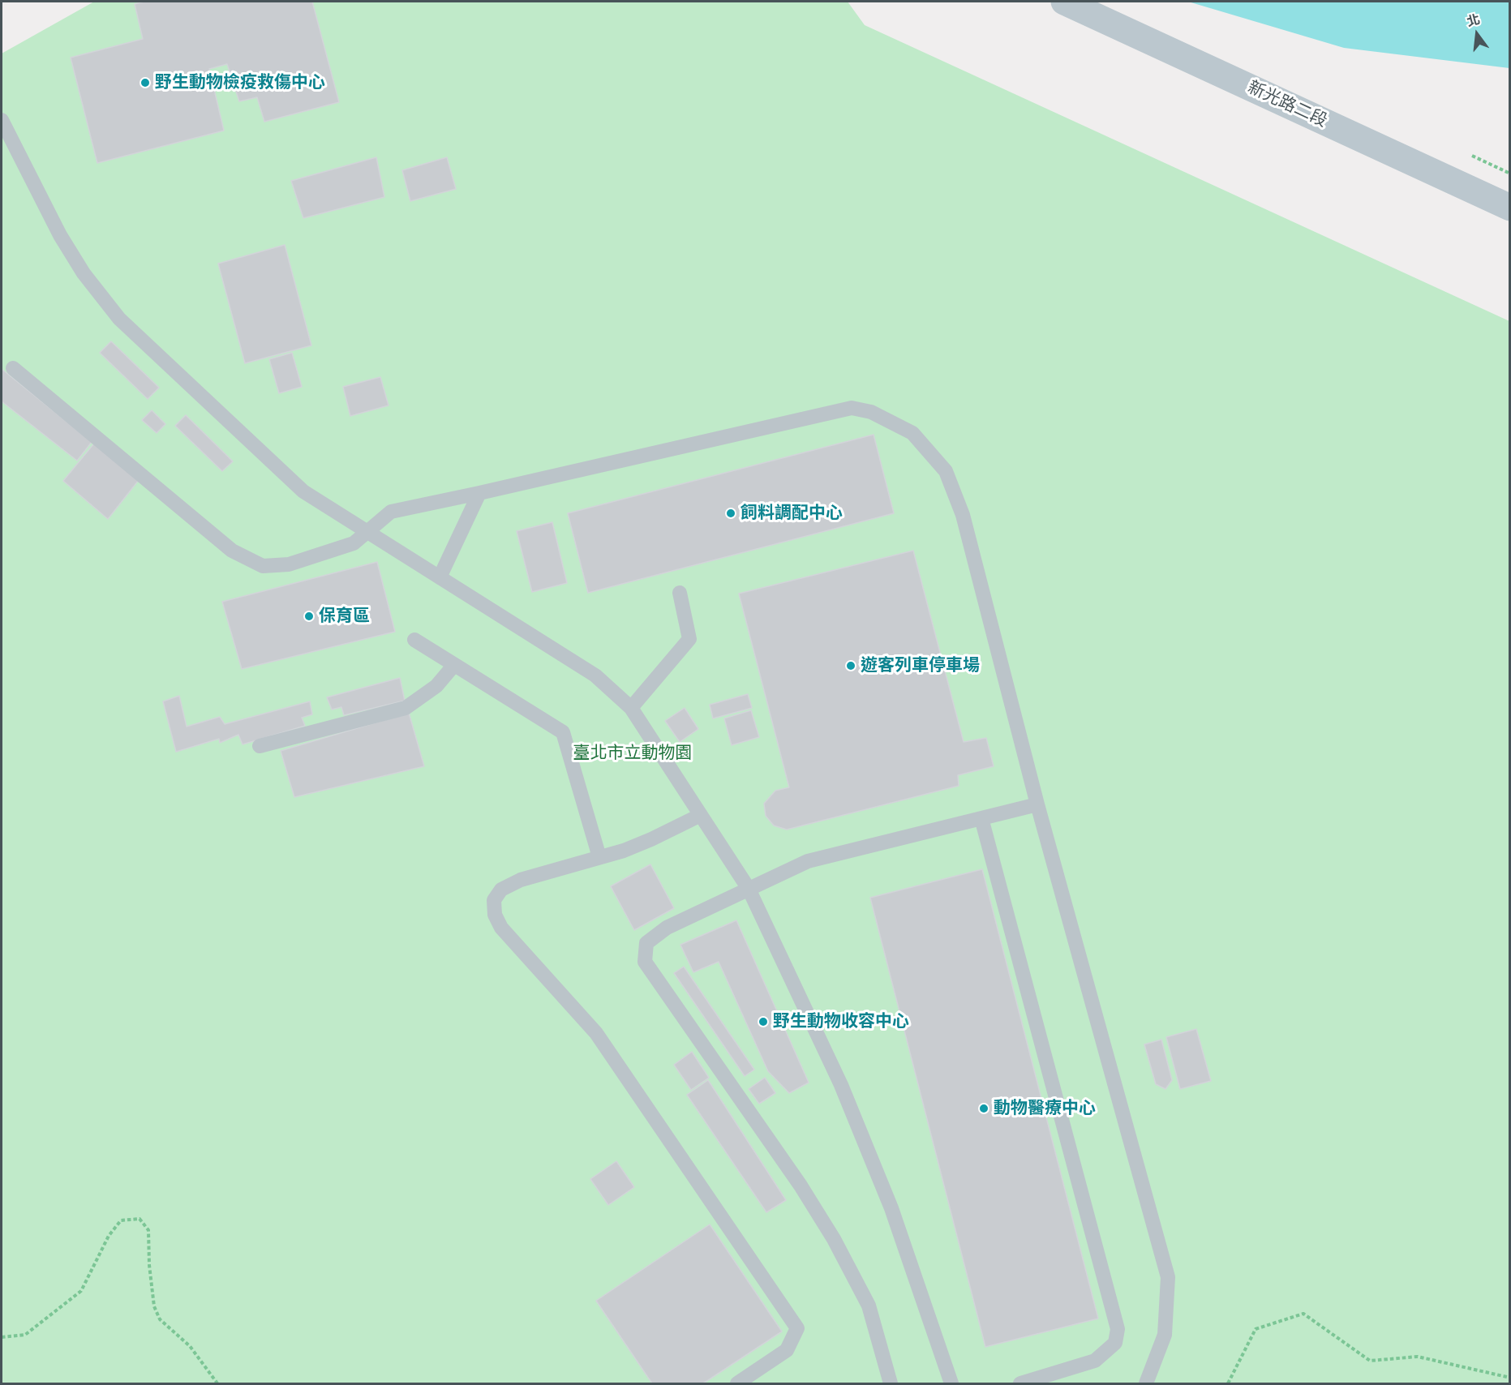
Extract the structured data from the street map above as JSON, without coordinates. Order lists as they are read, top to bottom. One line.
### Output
{"streets":{"street":["新光路二段"]},"parks":["臺北市立動物園"],"places":["野生動物檢疫救傷中心","飼料調配中心","保育區","遊客列車停車場","野生動物收容中心","動物醫療中心"],"north":"top"}
